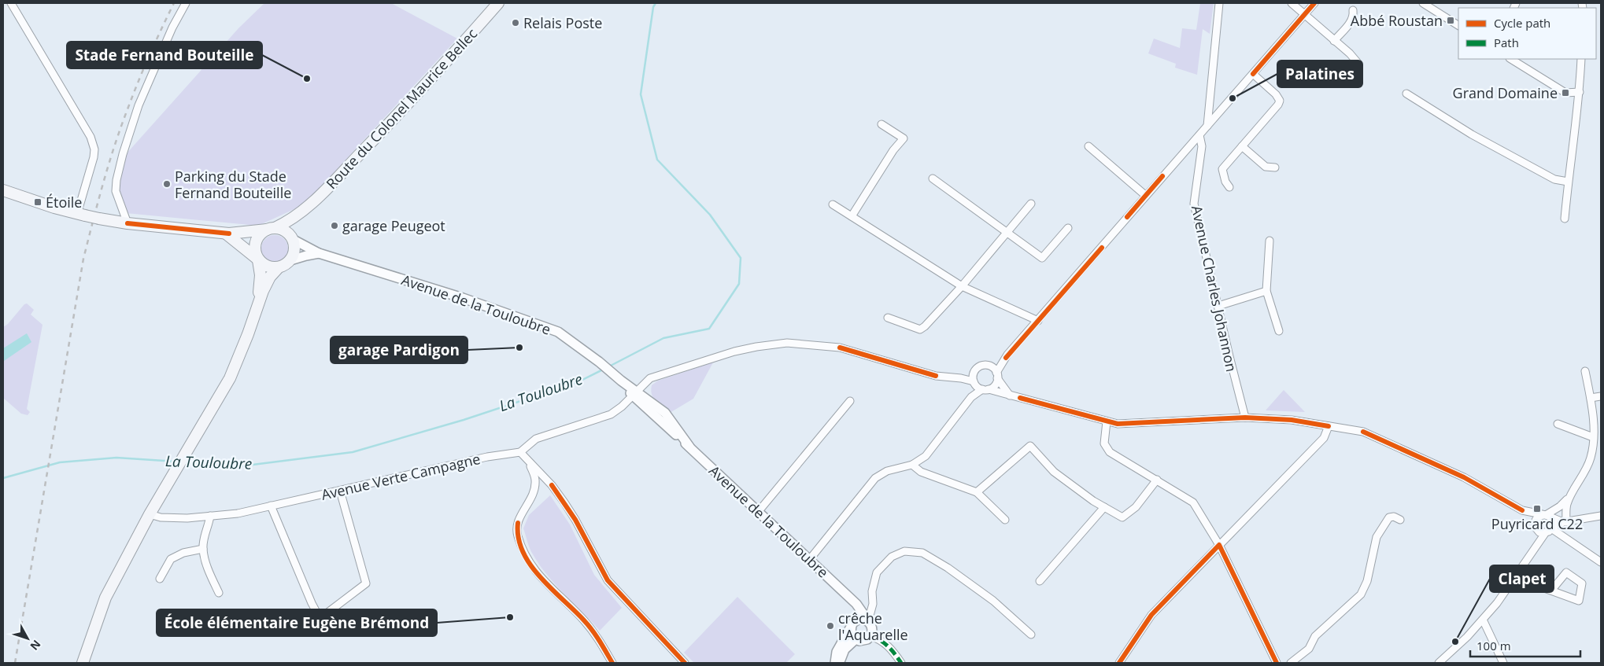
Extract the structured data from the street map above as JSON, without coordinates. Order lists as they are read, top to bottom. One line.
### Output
{"streets":{"main road":["Route du Colonel Maurice Bellec"],"street":["Avenue Charles Johannon","Avenue de la Touloubre","Avenue Verte Campagne"]},"crossings":[["Route du Colonel Maurice Bellec","Avenue de la Touloubre"]],"water":["La Touloubre"],"places":{"transit":["Abbé Roustan","Grand Domaine","Étoile","Puyricard C22"],"other":["Relais Poste","Stade Fernand Bouteille","Palatines","Parking du Stade Fernand Bouteille","garage Peugeot","garage Pardigon","École élémentaire Eugène Brémond","crêche l'Aquarelle","Clapet"]},"legend":["Cycle path","Path"],"scale_bar":"100 m","north":"bottom right"}
